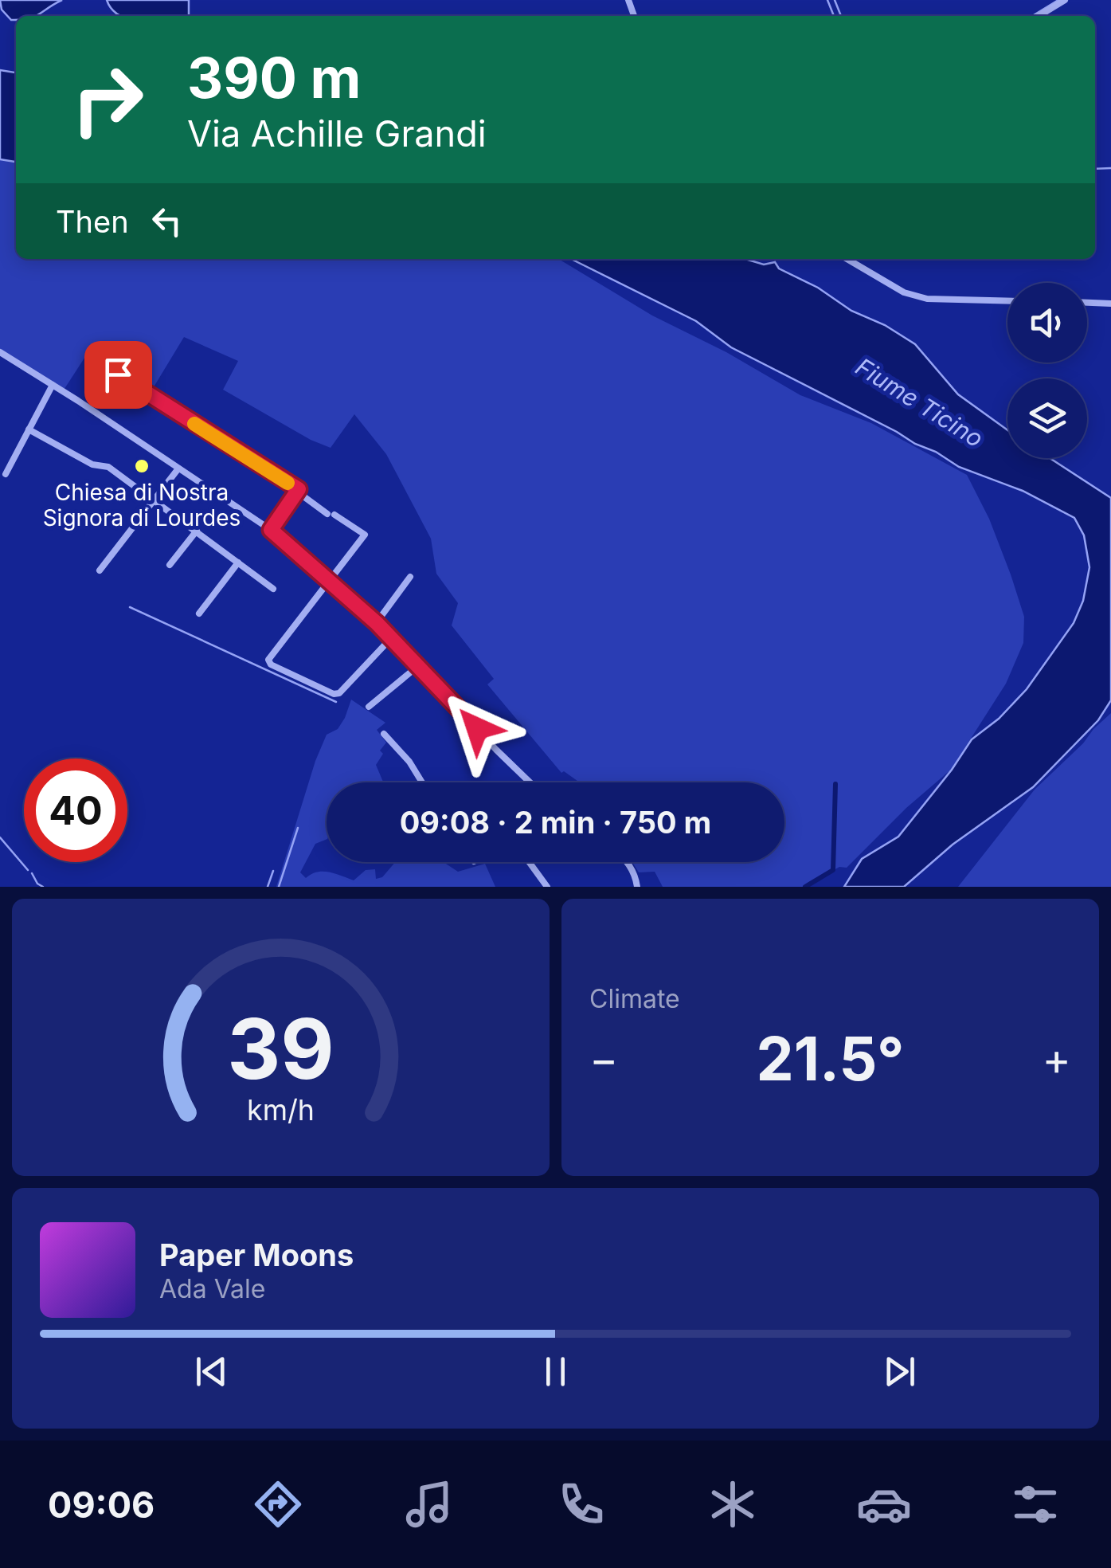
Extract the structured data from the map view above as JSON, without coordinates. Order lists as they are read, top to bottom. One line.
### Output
{"water":["Fiume Ticino"],"places":["Chiesa di Nostra Signora di Lourdes"],"page":{"turn":["390 m","Via Achille Grandi"],"then":"Then","limit":"40","trip":"09:08 · 2 min · 750 m","tile":"Climate","heat":["−","21.5°","+"],"song":["Paper Moons","Ada Vale"],"tabs":"09:06","gauge":["39","km/h"]}}
